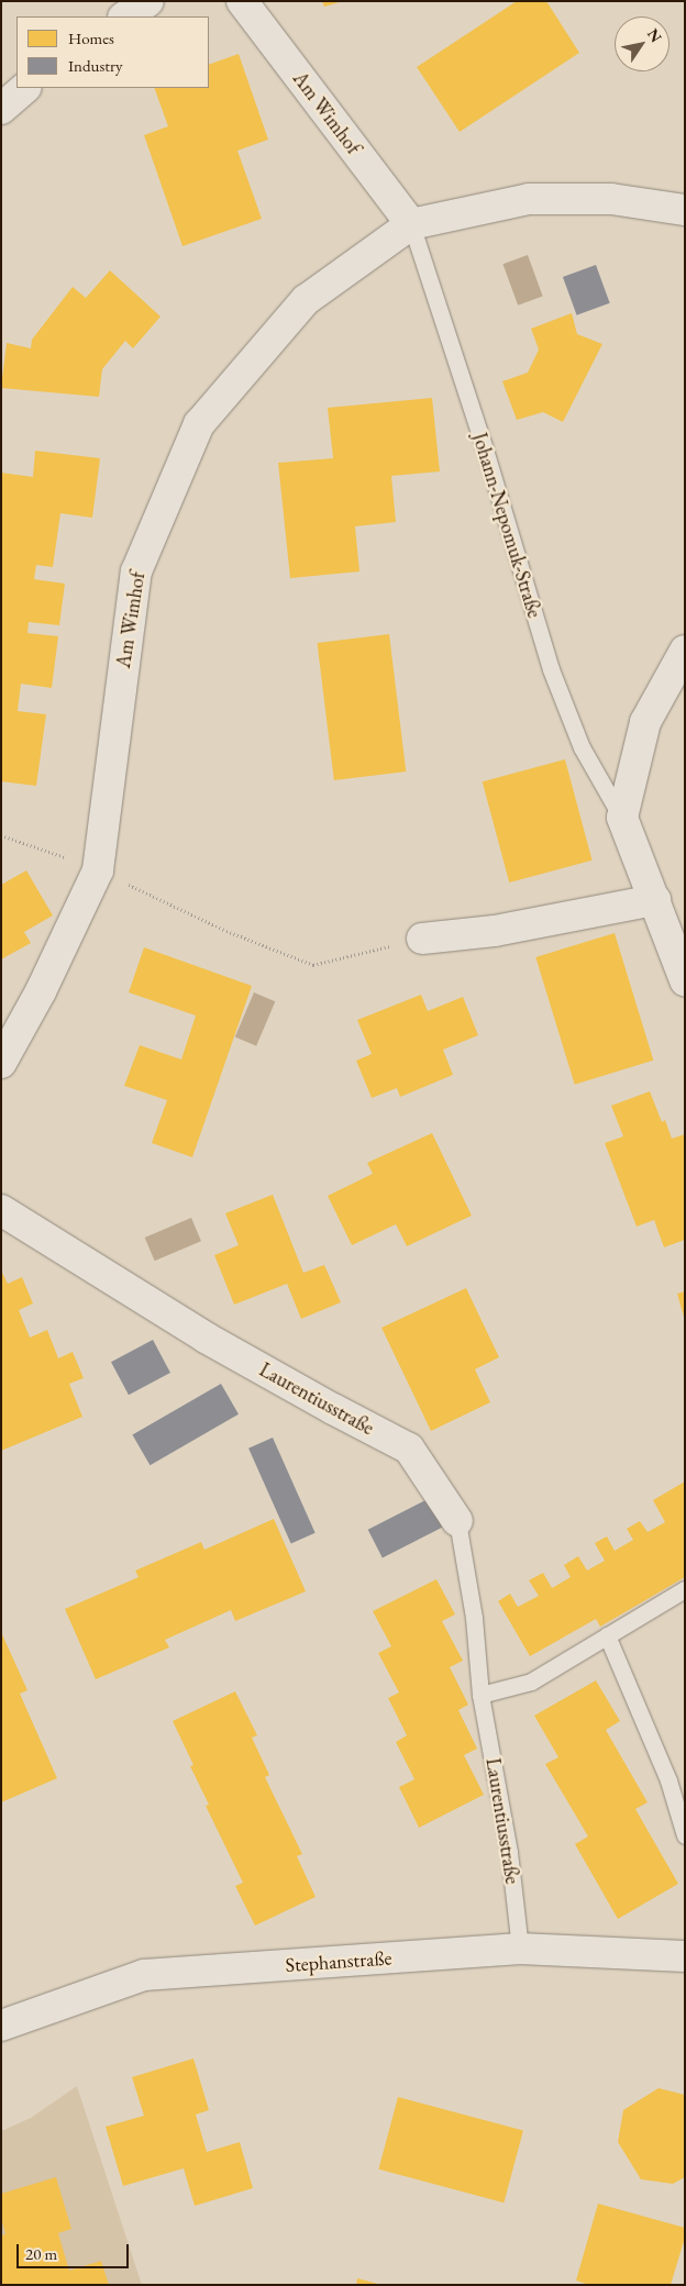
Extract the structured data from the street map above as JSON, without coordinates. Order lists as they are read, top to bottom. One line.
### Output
{"streets":{"street":["Am Wimhof","Johann-Nepomuk-Straße","Laurentiusstraße","Stephanstraße"]},"crossings":[["Am Wimhof","Johann-Nepomuk-Straße"],["Laurentiusstraße","Stephanstraße"]],"legend":["Homes","Industry"],"scale_bar":"20 m","north":"top right"}
